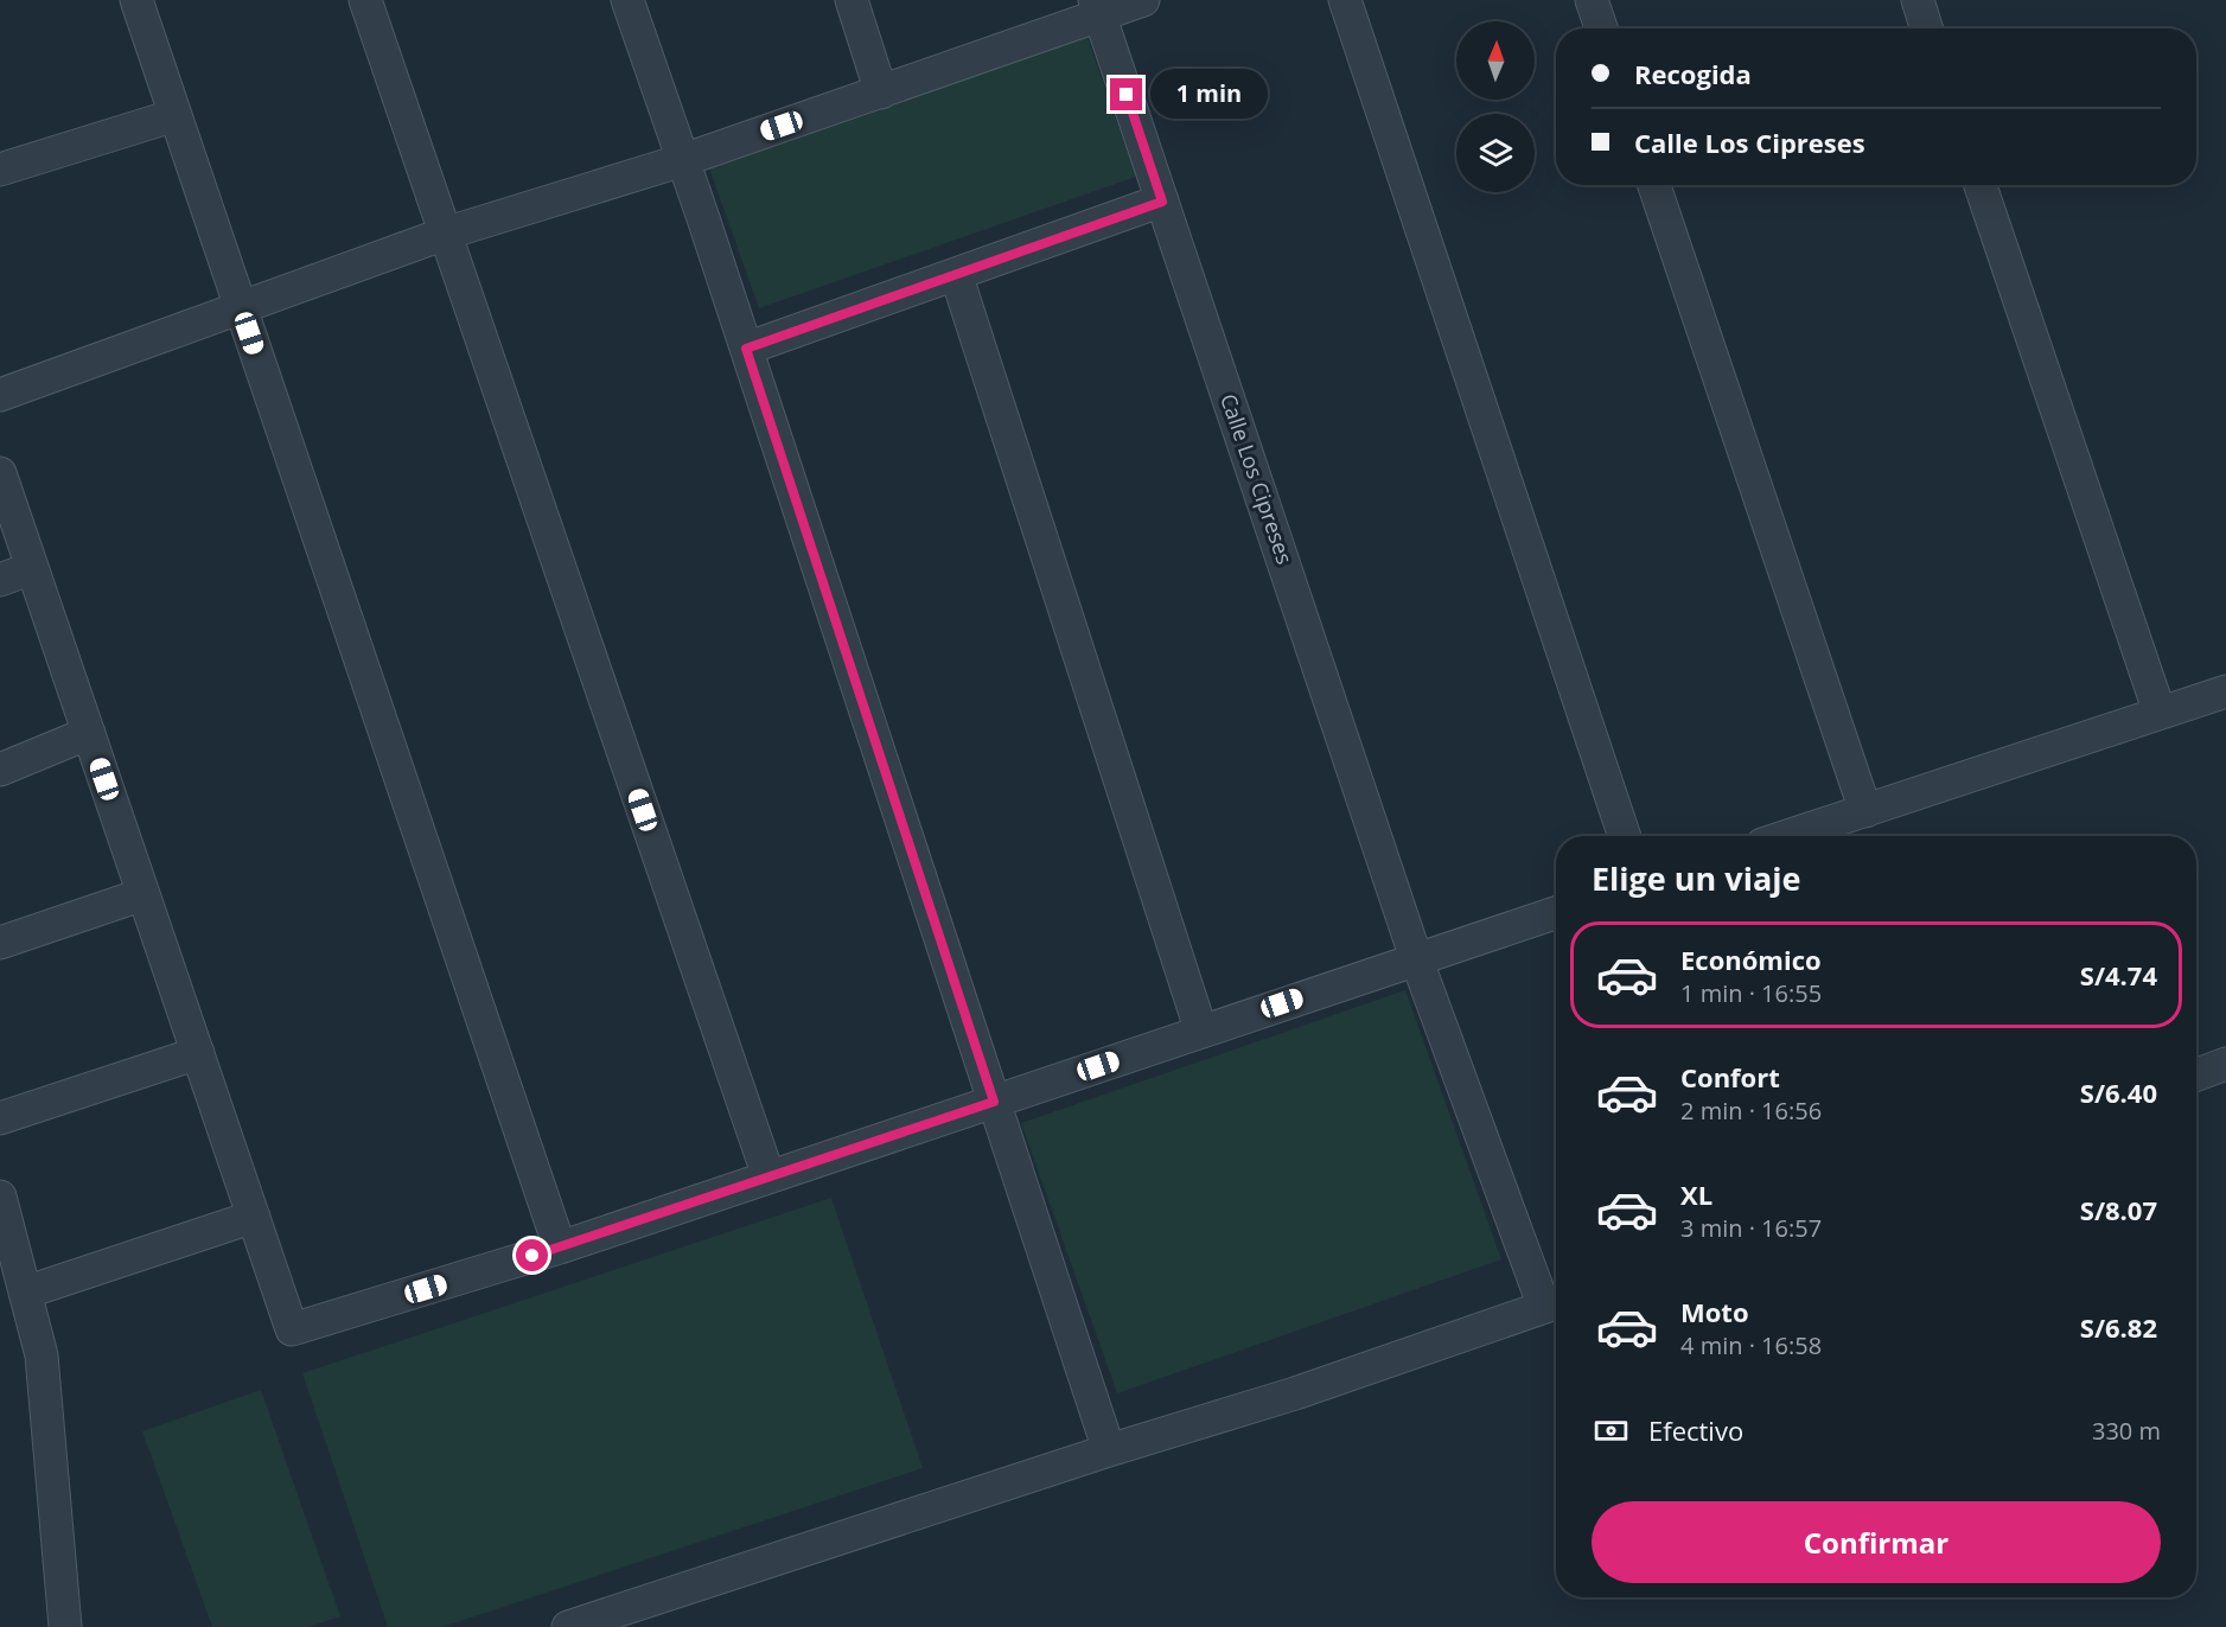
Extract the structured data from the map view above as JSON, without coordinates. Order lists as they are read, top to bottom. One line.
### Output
{"streets":{"street":["Calle Los Cipreses"]},"north":"top","page":{"banner":["Recogida","Calle Los Cipreses"],"bubble":"1 min","heading":"Elige un viaje","list":[{"name":"Económico","note":"1 min · 16:55","value":"S/4.74"},{"name":"Confort","note":"2 min · 16:56","value":"S/6.40"},{"name":"XL","note":"3 min · 16:57","value":"S/8.07"},{"name":"Moto","note":"4 min · 16:58","value":"S/6.82"}],"pay":["Efectivo","330 m"],"buttons":"Confirmar"}}
